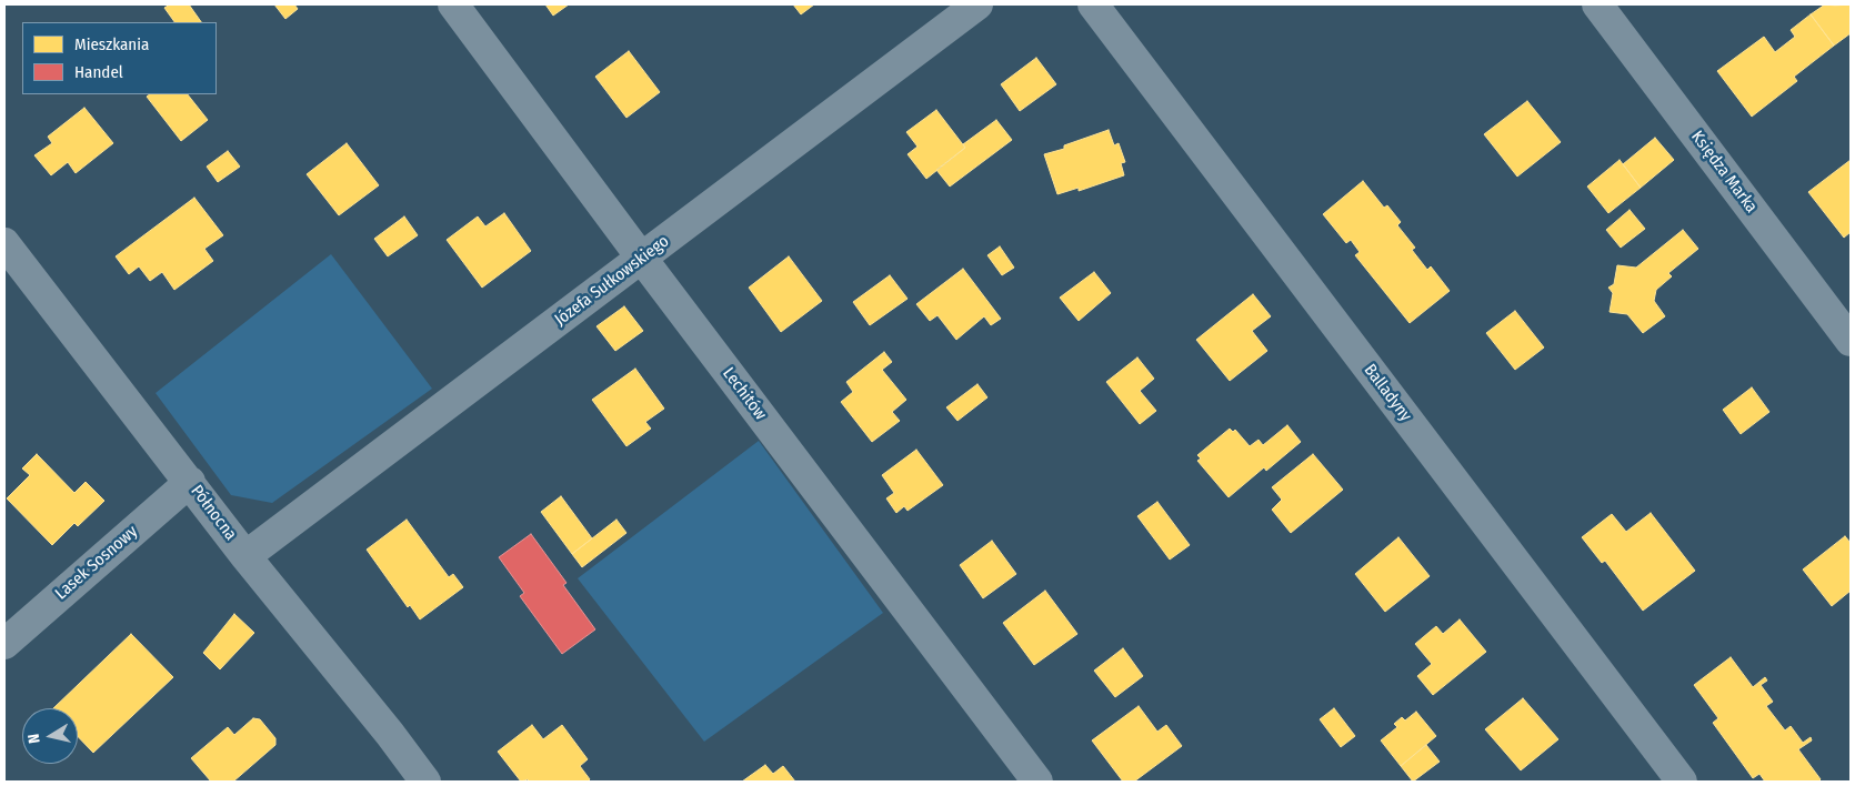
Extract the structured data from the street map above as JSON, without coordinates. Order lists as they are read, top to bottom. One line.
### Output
{"streets":{"street":["Księdza Marka","Józefa Sułkowskiego","Balladyny","Lechitów","Północna","Lasek Sosnowy"]},"crossings":[["Józefa Sułkowskiego","Lechitów"],["Józefa Sułkowskiego","Północna"],["Północna","Lasek Sosnowy"]],"legend":["Mieszkania","Handel"],"north":"left"}
